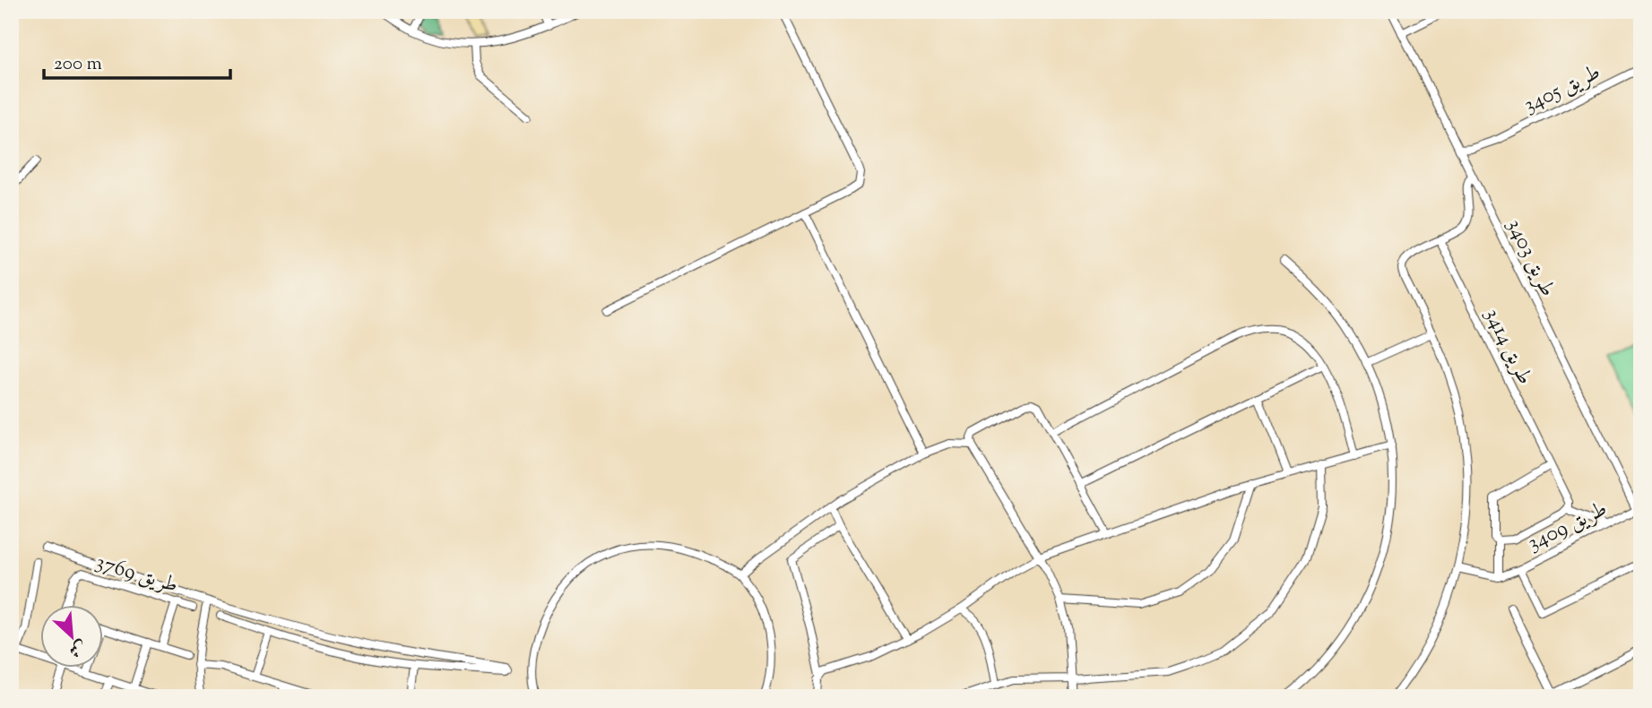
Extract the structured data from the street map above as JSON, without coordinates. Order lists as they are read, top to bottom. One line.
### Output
{"streets":{"street":["طريق 3405","طريق 3403","طريق 3414","طريق 3409","طريق 3769"]},"crossings":[["طريق 3405","طريق 3403"],["طريق 3403","طريق 3409"]],"scale_bar":"200 m","north":"bottom right"}
